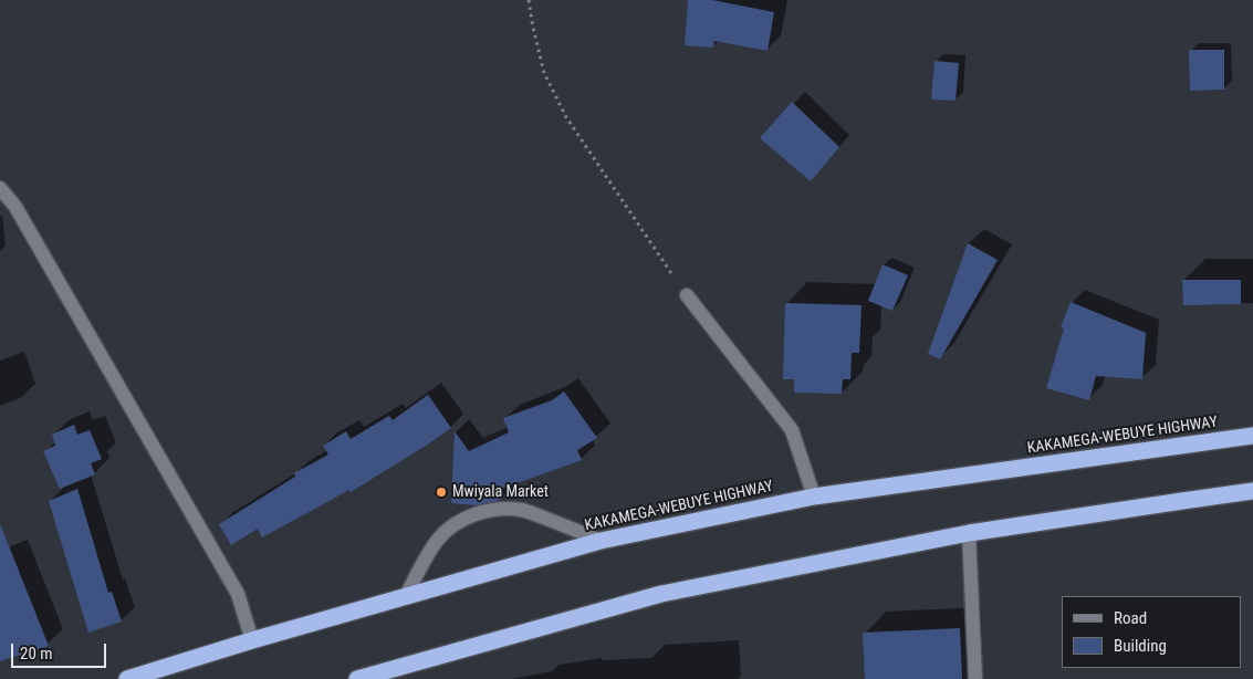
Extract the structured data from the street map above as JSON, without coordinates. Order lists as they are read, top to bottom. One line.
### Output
{"streets":{"highway":["KAKAMEGA-WEBUYE HIGHWAY"]},"places":["Mwiyala Market"],"legend":["Road","Building"],"scale_bar":"20 m"}
